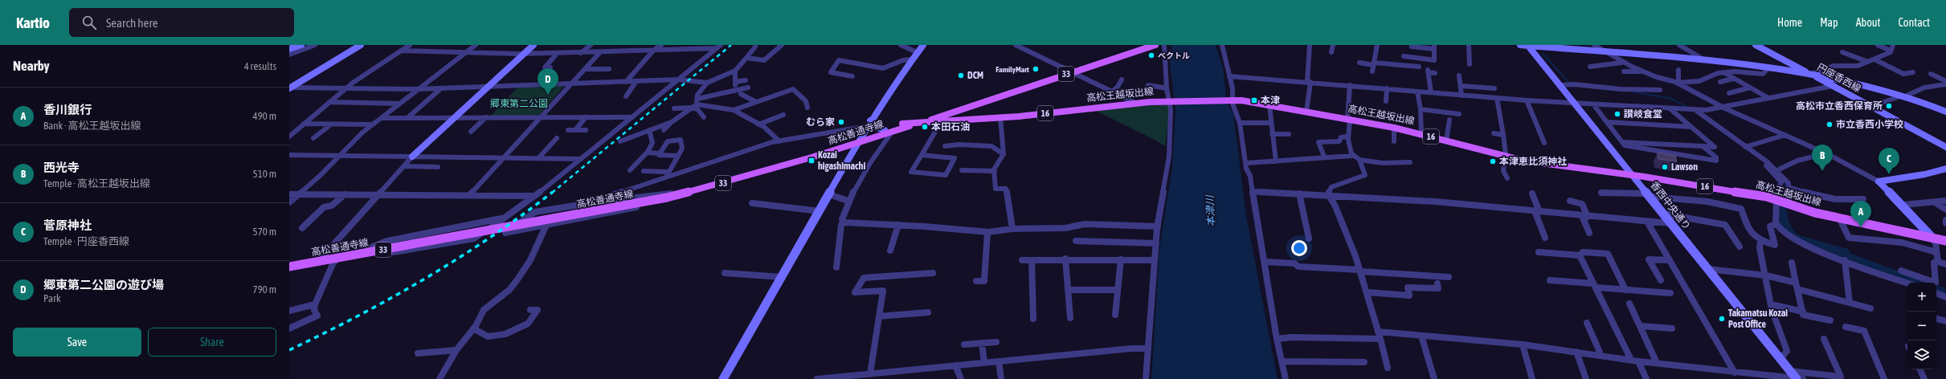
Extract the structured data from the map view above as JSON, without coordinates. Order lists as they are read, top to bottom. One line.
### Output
{"streets":{"main road":["33","高松王越坂出線","16","高松善通寺線"],"street":["円座香西線","香西中央通り"]},"crossings":[["高松王越坂出線","高松善通寺線"],["高松王越坂出線","香西中央通り"]],"water":["本津川"],"parks":["郷東第二公園"],"places":{"other":["ベクトル","FamilyMart","DCM","高松市立香西保育所","讃岐食堂","むら家","市立香西小学校","本田石油","本津恵比須神社","Lawson","Takamatsu Kozai Post Office"],"transit":["本津","Kozai higashimachi"]},"page":{"header":"Kartio","search":"Search here","nav":["Home","Map","About","Contact"],"heading":["Nearby","4 results"],"pins":["D","B","C","A"],"list":[{"mark":"A","name":"香川銀行","note":"Bank · 高松王越坂出線","value":"490 m"},{"mark":"B","name":"西光寺","note":"Temple · 高松王越坂出線","value":"510 m"},{"mark":"C","name":"菅原神社","note":"Temple · 円座香西線","value":"570 m"},{"mark":"D","name":"郷東第二公園の遊び場","note":"Park","value":"790 m"}],"map_buttons":["+","−"],"buttons":["Save","Share"]}}
